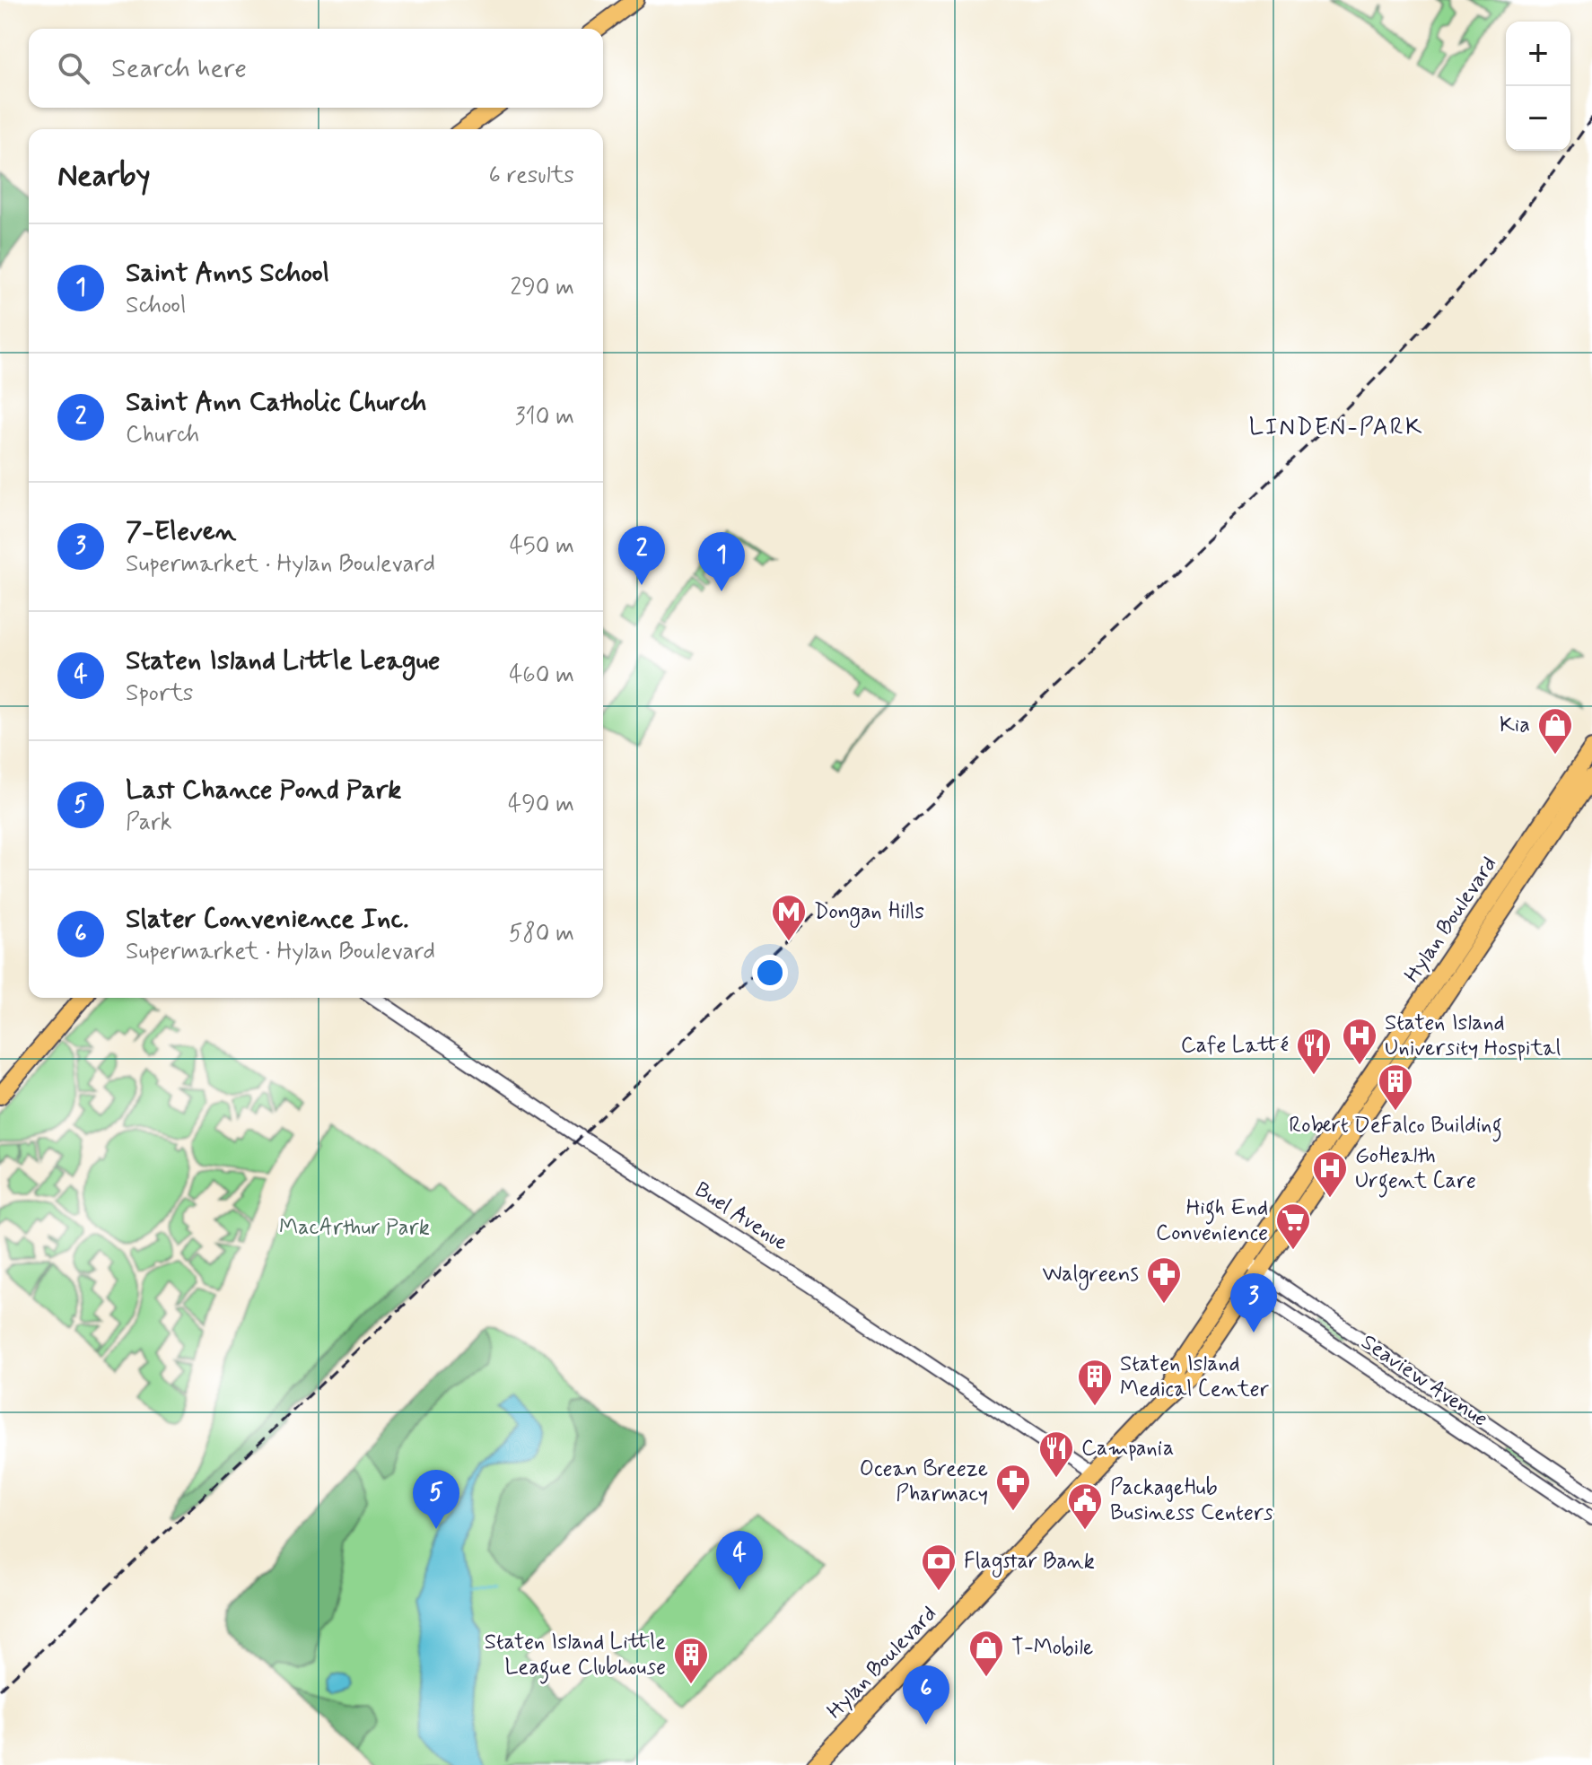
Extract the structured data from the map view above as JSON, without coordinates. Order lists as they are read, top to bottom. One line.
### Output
{"streets":{"main road":["Hylan Boulevard"],"street":["Buel Avenue","Seaview Avenue"]},"crossings":[["Hylan Boulevard","Buel Avenue"],["Hylan Boulevard","Seaview Avenue"]],"districts":["LINDEN-PARK"],"parks":["MacArthur Park"],"places":{"shop":["Kia","T-Mobile"],"metro station":["Dongan Hills"],"hospital":["Staten Island University Hospital","GoHealth Urgent Care"],"restaurant":["Cafe Latté","Campania"],"building":["Robert DeFalco Building","Staten Island Medical Center","Staten Island Little League Clubhouse"],"supermarket":["High End Convenience"],"pharmacy":["Walgreens","Ocean Breeze Pharmacy"],"public building":["PackageHub Business Centers"],"bank":["Flagstar Bank"]},"page":{"map_buttons":["+","−"],"search":"Search here","heading":["Nearby","6 results"],"list":[{"mark":"1","name":"Saint Anns School","note":"School","value":"290 m"},{"mark":"2","name":"Saint Ann Catholic Church","note":"Church","value":"310 m"},{"mark":"3","name":"7-Eleven","note":"Supermarket · Hylan Boulevard","value":"450 m"},{"mark":"4","name":"Staten Island Little League","note":"Sports","value":"460 m"},{"mark":"5","name":"Last Chance Pond Park","note":"Park","value":"490 m"},{"mark":"6","name":"Slater Convenience Inc.","note":"Supermarket · Hylan Boulevard","value":"580 m"}],"pins":["2","1","3","5","4","6"]}}
